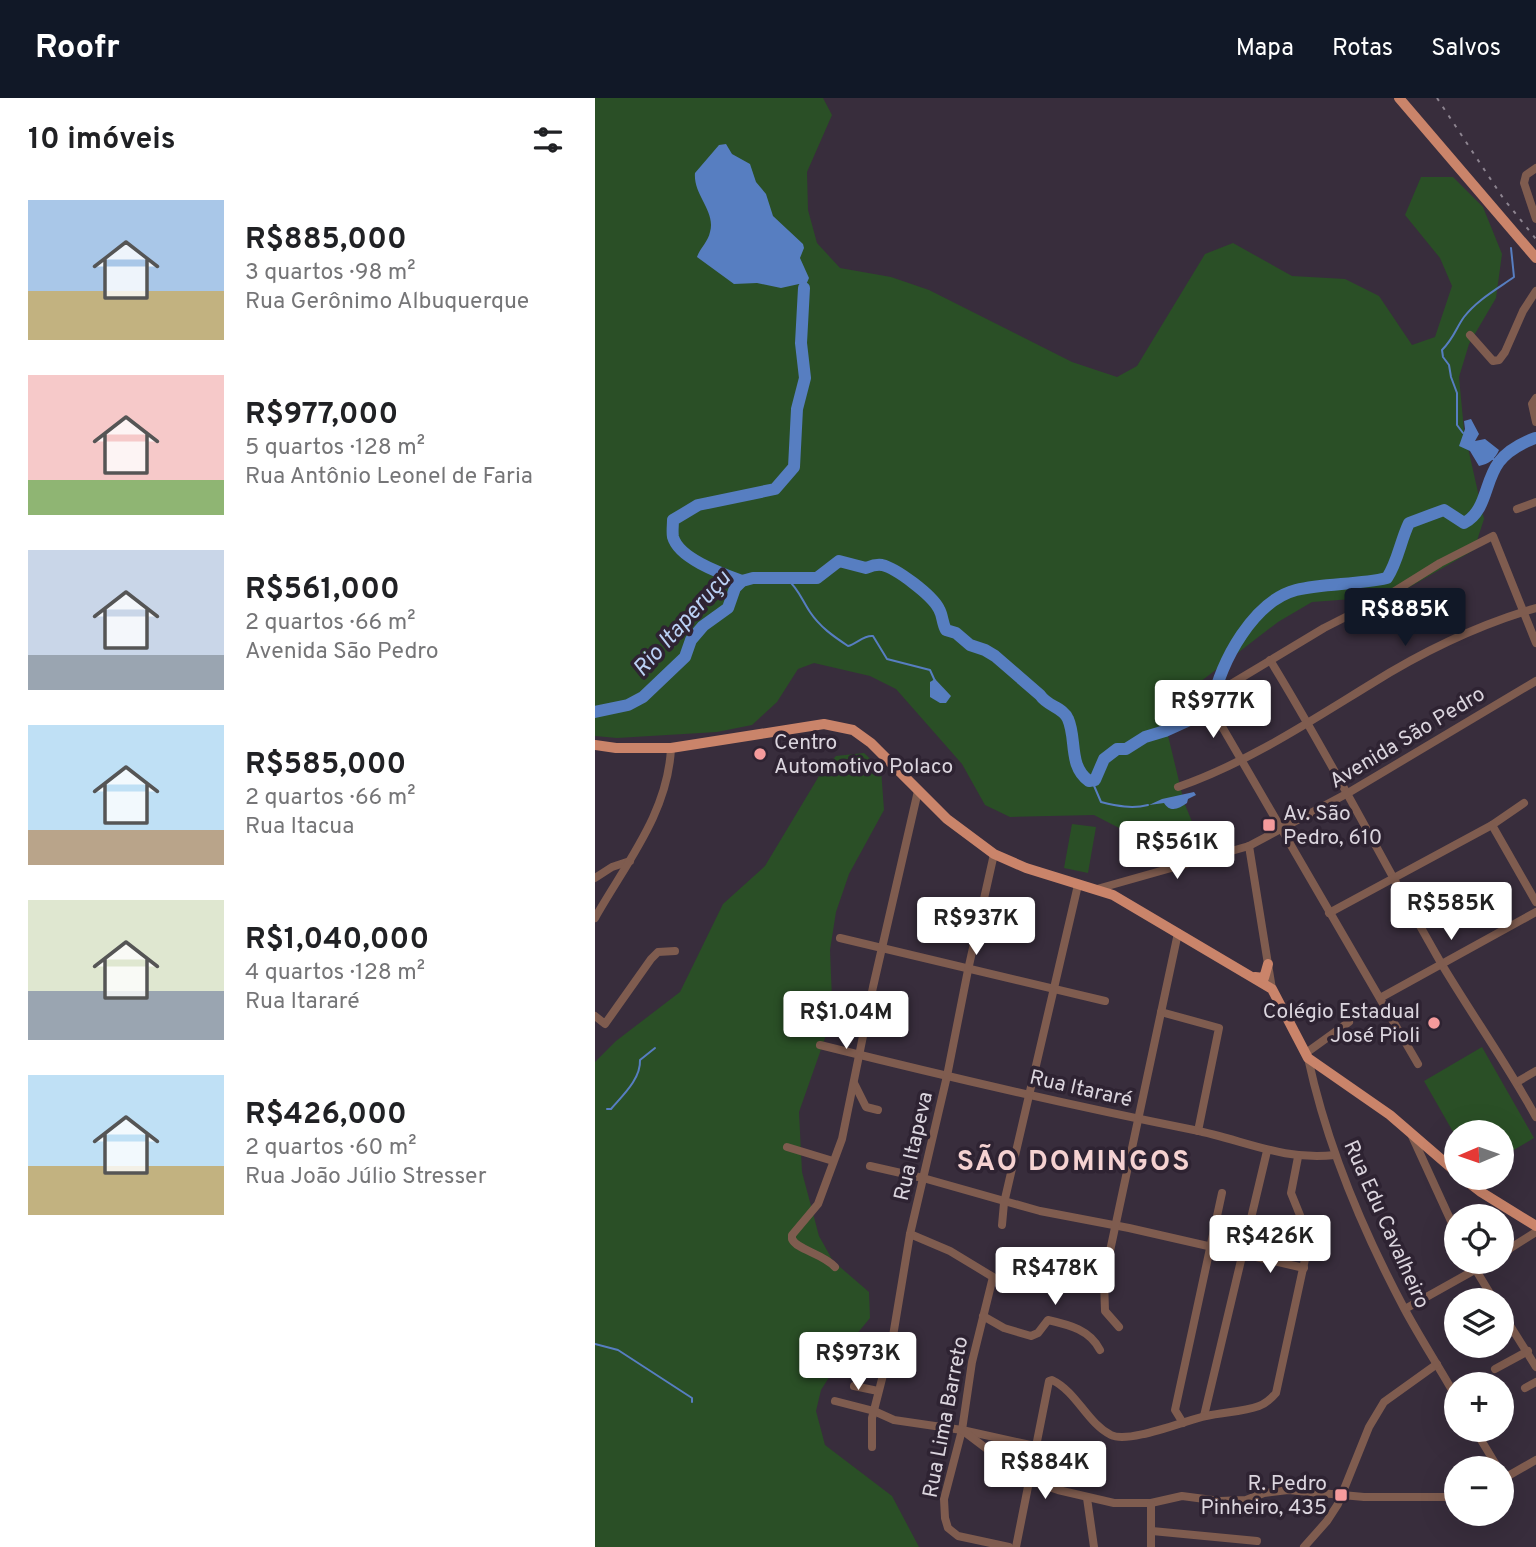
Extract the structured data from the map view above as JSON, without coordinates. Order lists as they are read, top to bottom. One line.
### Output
{"streets":{"street":["Avenida São Pedro","Rua Itararé","Rua Itapeva","Rua Edu Cavalheiro","Rua Lima Barreto"]},"crossings":[["Rua Itararé","Rua Itapeva"],["Rua Itararé","Rua Edu Cavalheiro"],["Rua Itapeva","Rua Lima Barreto"]],"districts":["SÃO DOMINGOS"],"water":["Rio Itaperuçu"],"places":{"other":["Centro Automotivo Polaco","Colégio Estadual José Pioli"],"transit":["Av. São Pedro, 610","R. Pedro Pinheiro, 435"]},"north":"left","page":{"header":"Roofr","nav":["Mapa","Rotas","Salvos"],"heading":"10 imóveis","list":[{"name":"R$885,000","note":"3 quartos · 98 m² · Rua Gerônimo Albuquerque"},{"name":"R$977,000","note":"5 quartos · 128 m² · Rua Antônio Leonel de Faria"},{"name":"R$561,000","note":"2 quartos · 66 m² · Avenida São Pedro"},{"name":"R$585,000","note":"2 quartos · 66 m² · Rua Itacua"},{"name":"R$1,040,000","note":"4 quartos · 128 m² · Rua Itararé"},{"name":"R$426,000","note":"2 quartos · 60 m² · Rua João Júlio Stresser"}],"price":["R$885K","R$977K","R$561K","R$585K","R$937K","R$1.04M","R$426K","R$478K","R$973K","R$884K"],"map_buttons":["+","−"]}}
